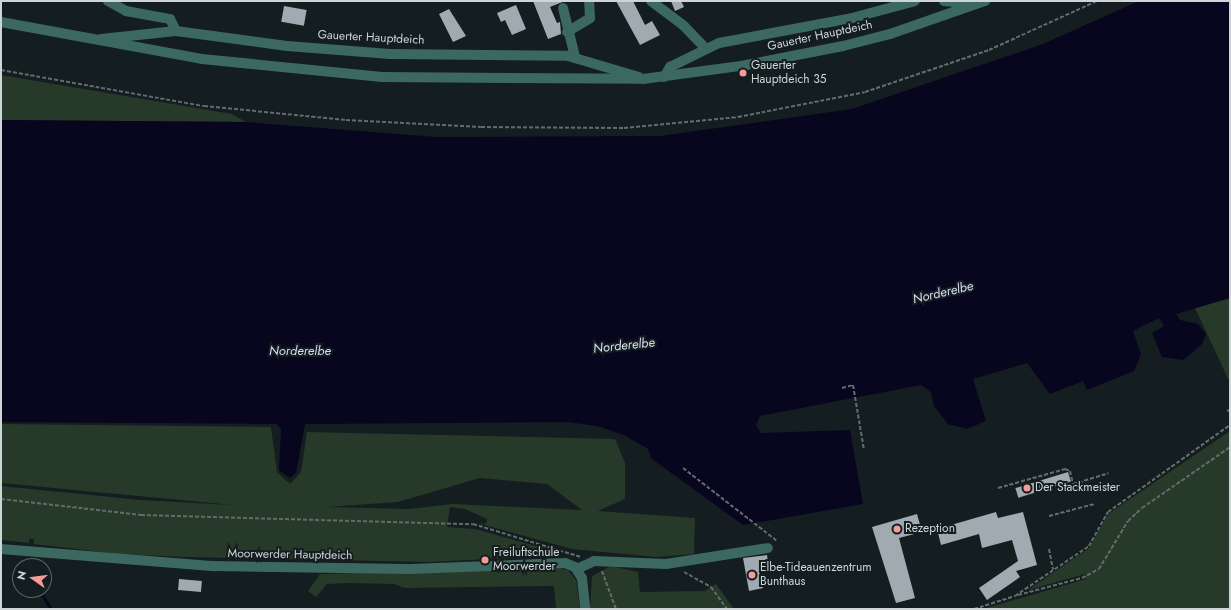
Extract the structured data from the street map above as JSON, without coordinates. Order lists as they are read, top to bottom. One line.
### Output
{"streets":{"street":["Gauerter Hauptdeich","Moorwerder Hauptdeich"]},"water":["Norderelbe"],"places":["Gauerter Hauptdeich 35","Der Stackmeister","Rezeption","Freiluftschule Moorwerder","Elbe-Tideauenzentrum Bunthaus"],"north":"left"}
